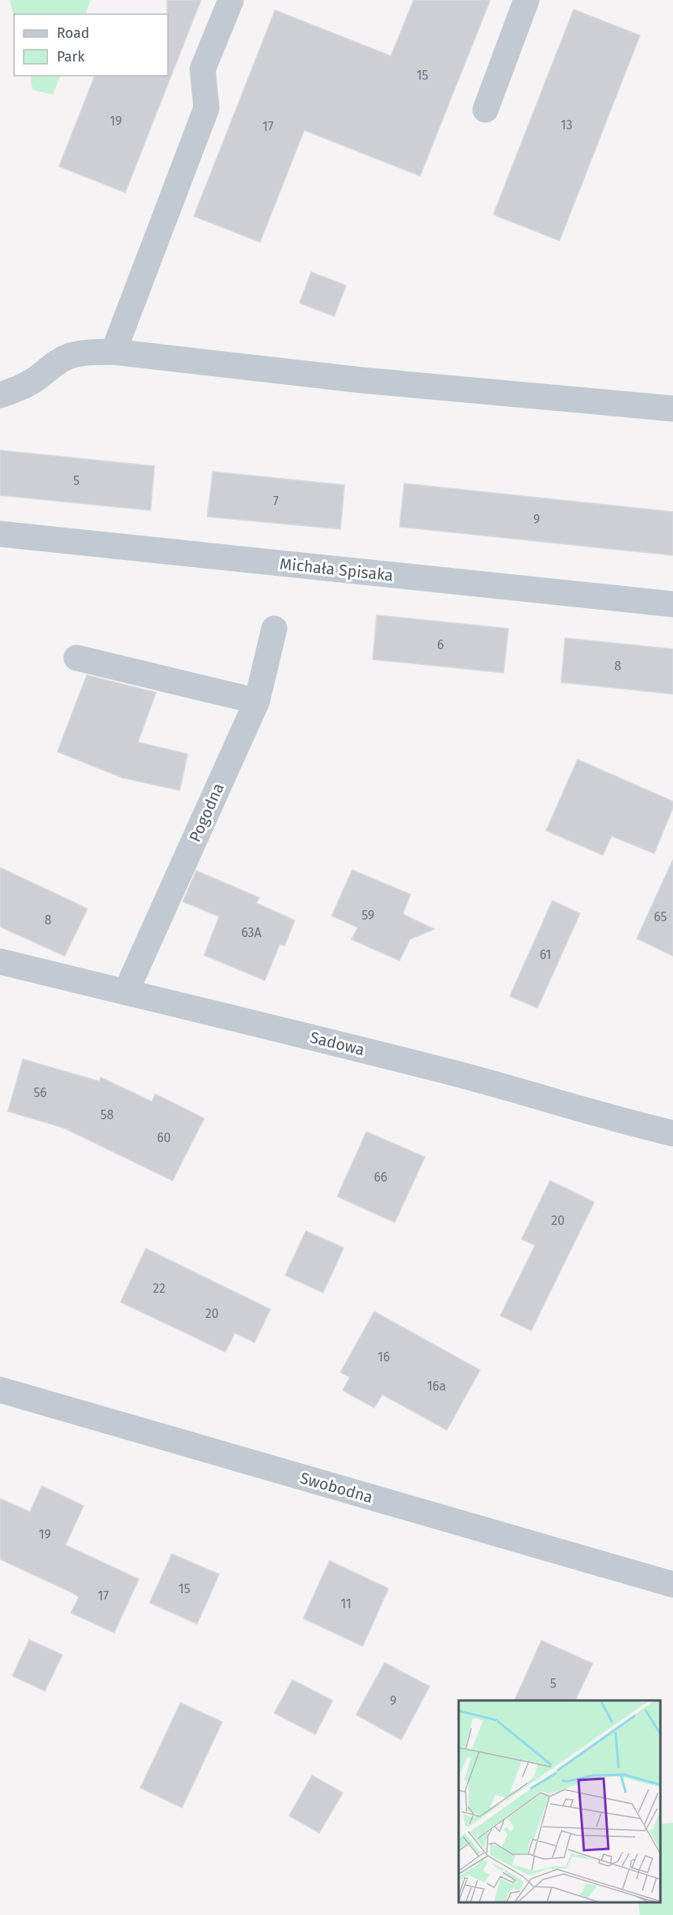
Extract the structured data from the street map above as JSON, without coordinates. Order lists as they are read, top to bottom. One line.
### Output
{"streets":{"street":["Michała Spisaka","Pogodna","Sadowa","Swobodna"]},"crossings":[["Pogodna","Sadowa"]],"house_numbers":["15","19","13","17","5","7","9","6","8","59","65","8","63A","61","56","58","60","66","20","22","20","16","16a","19","15","17","11","5","9"],"legend":["Road","Park"]}
